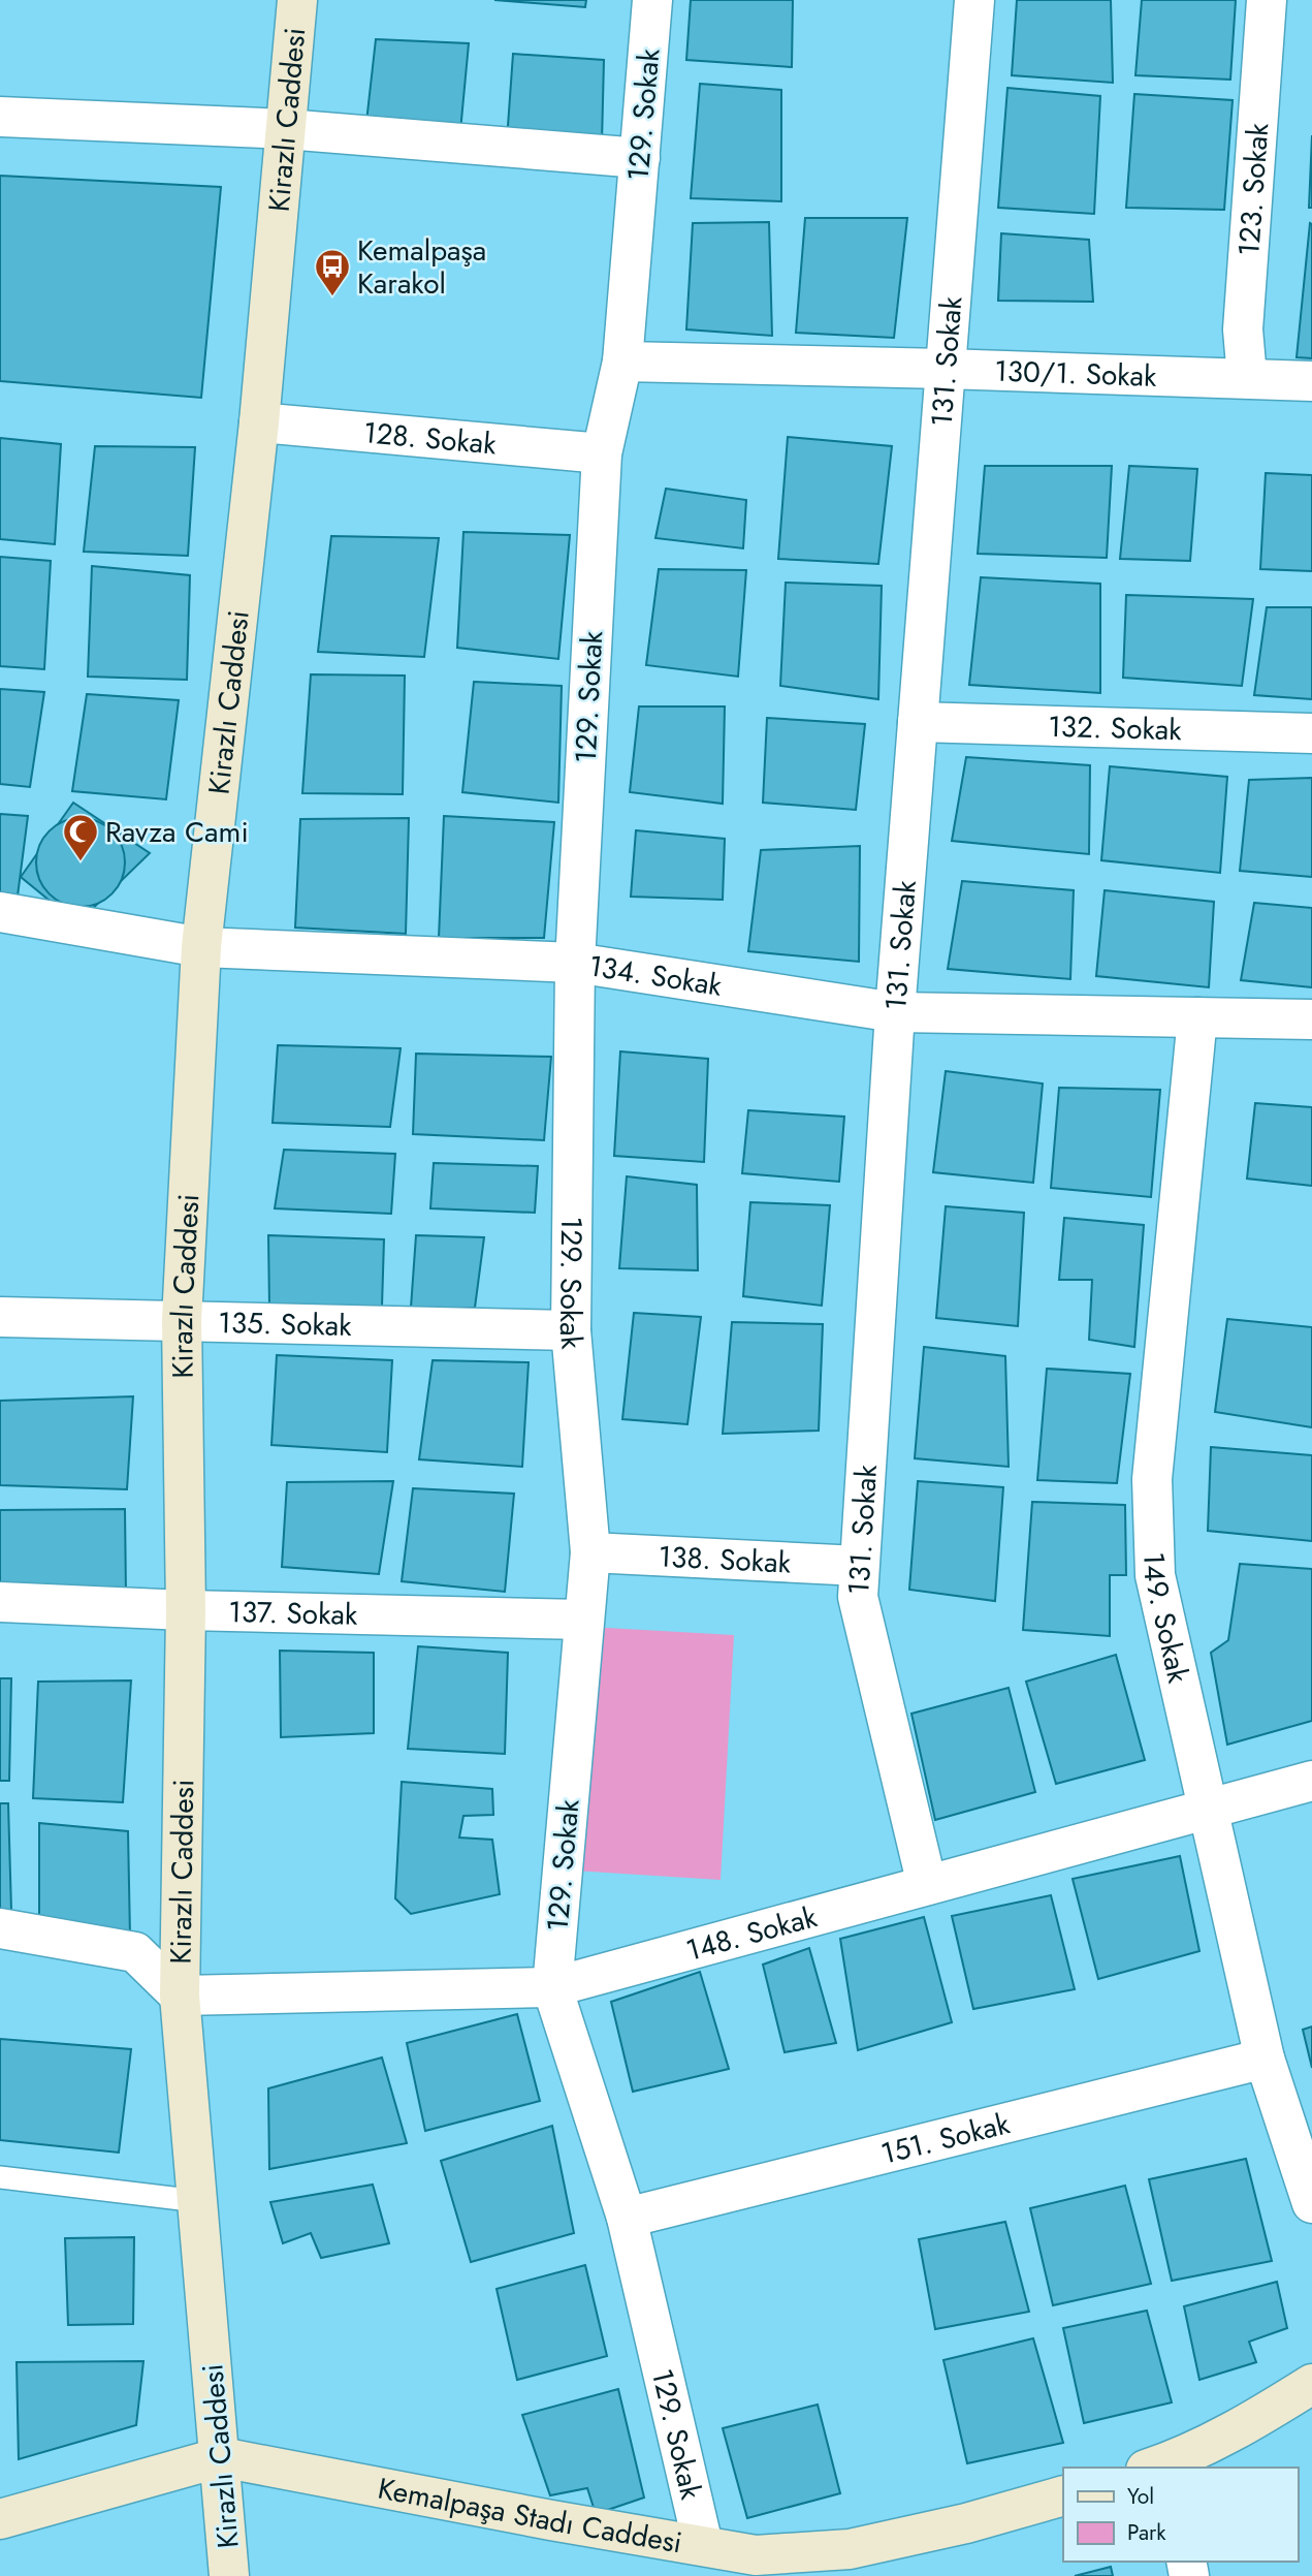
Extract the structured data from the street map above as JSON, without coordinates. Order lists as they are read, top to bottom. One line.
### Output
{"streets":{"main road":["Kirazlı Caddesi","Kemalpaşa Stadı Caddesi"],"street":["129. Sokak","123. Sokak","131. Sokak","130/1. Sokak","128. Sokak","132. Sokak","134. Sokak","135. Sokak","138. Sokak","137. Sokak","149. Sokak","148. Sokak","151. Sokak"]},"crossings":[["129. Sokak","130/1. Sokak"],["129. Sokak","128. Sokak"],["129. Sokak","134. Sokak"],["129. Sokak","135. Sokak"],["129. Sokak","138. Sokak"],["129. Sokak","137. Sokak"],["129. Sokak","148. Sokak"],["129. Sokak","151. Sokak"],["129. Sokak","Kemalpaşa Stadı Caddesi"],["Kirazlı Caddesi","128. Sokak"],["Kirazlı Caddesi","134. Sokak"],["Kirazlı Caddesi","135. Sokak"],["Kirazlı Caddesi","137. Sokak"],["Kirazlı Caddesi","148. Sokak"],["Kirazlı Caddesi","Kemalpaşa Stadı Caddesi"],["123. Sokak","130/1. Sokak"],["131. Sokak","130/1. Sokak"],["131. Sokak","132. Sokak"],["131. Sokak","134. Sokak"],["131. Sokak","138. Sokak"],["131. Sokak","148. Sokak"],["134. Sokak","149. Sokak"],["149. Sokak","148. Sokak"],["149. Sokak","151. Sokak"]],"places":{"bus stop":["Kemalpaşa Karakol"],"mosque":["Ravza Cami"]},"legend":["Yol","Park"]}
